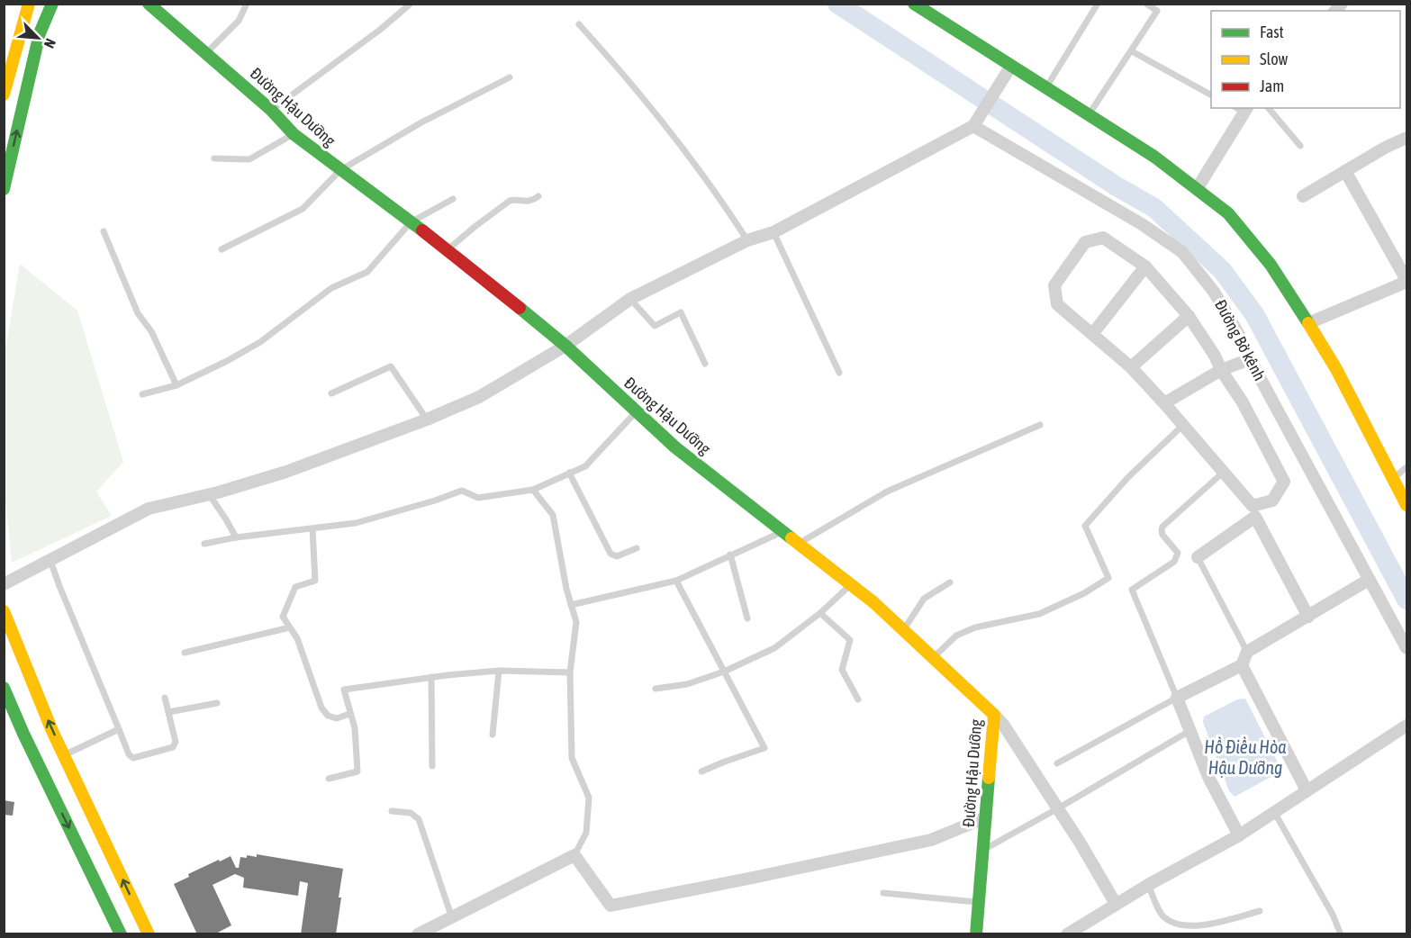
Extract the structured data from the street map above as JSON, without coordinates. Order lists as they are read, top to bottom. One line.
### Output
{"streets":{"street":["Đường Hậu Dưỡng","Đường Bờ kênh"]},"water":["Hồ Điều Hòa Hậu Dưỡng"],"legend":["Fast","Slow","Jam"],"north":"bottom right"}
